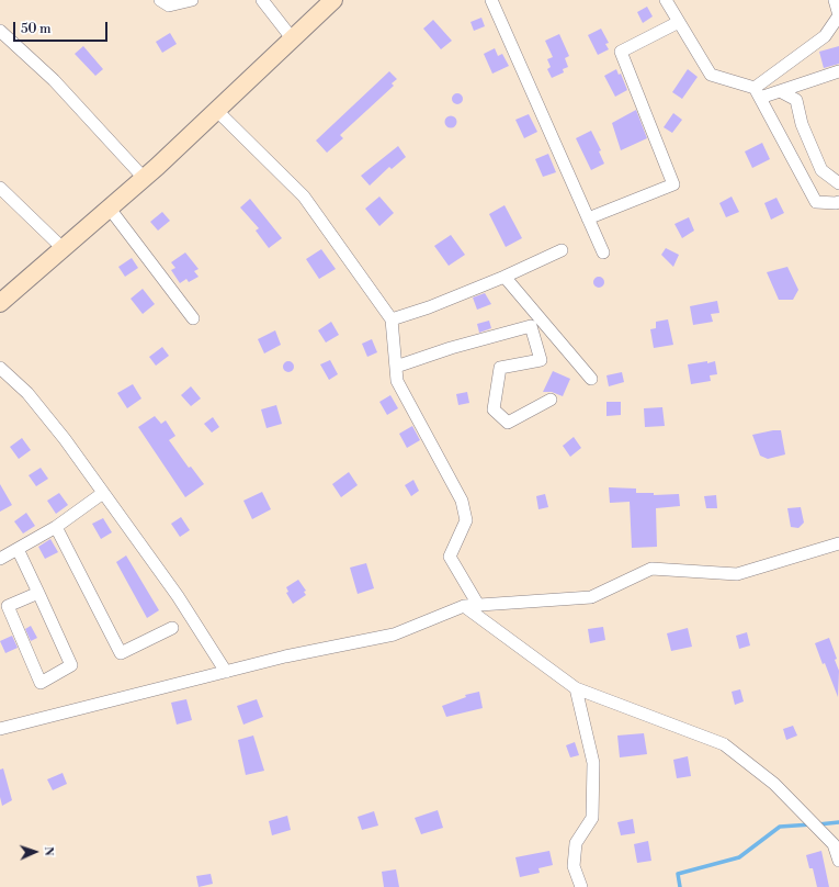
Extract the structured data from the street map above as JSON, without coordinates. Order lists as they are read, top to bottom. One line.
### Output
{"scale_bar":"50 m","north":"right"}
